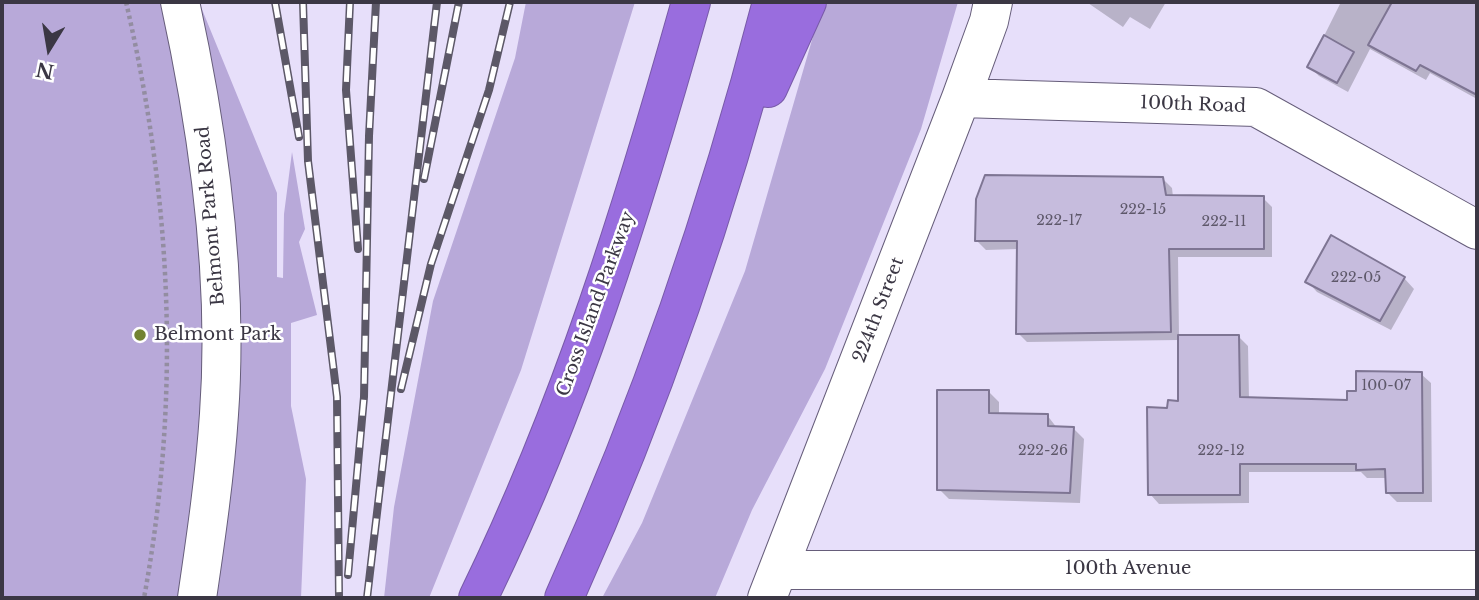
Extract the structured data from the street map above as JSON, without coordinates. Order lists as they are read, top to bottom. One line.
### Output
{"streets":{"highway":["Cross Island Parkway"],"street":["100th Road","Belmont Park Road","224th Street","100th Avenue"]},"crossings":[["100th Road","224th Street"],["224th Street","100th Avenue"]],"places":["Belmont Park"],"house_numbers":["222-15","222-17","222-11","222-05","100-07","222-26","222-12"],"north":"bottom"}
